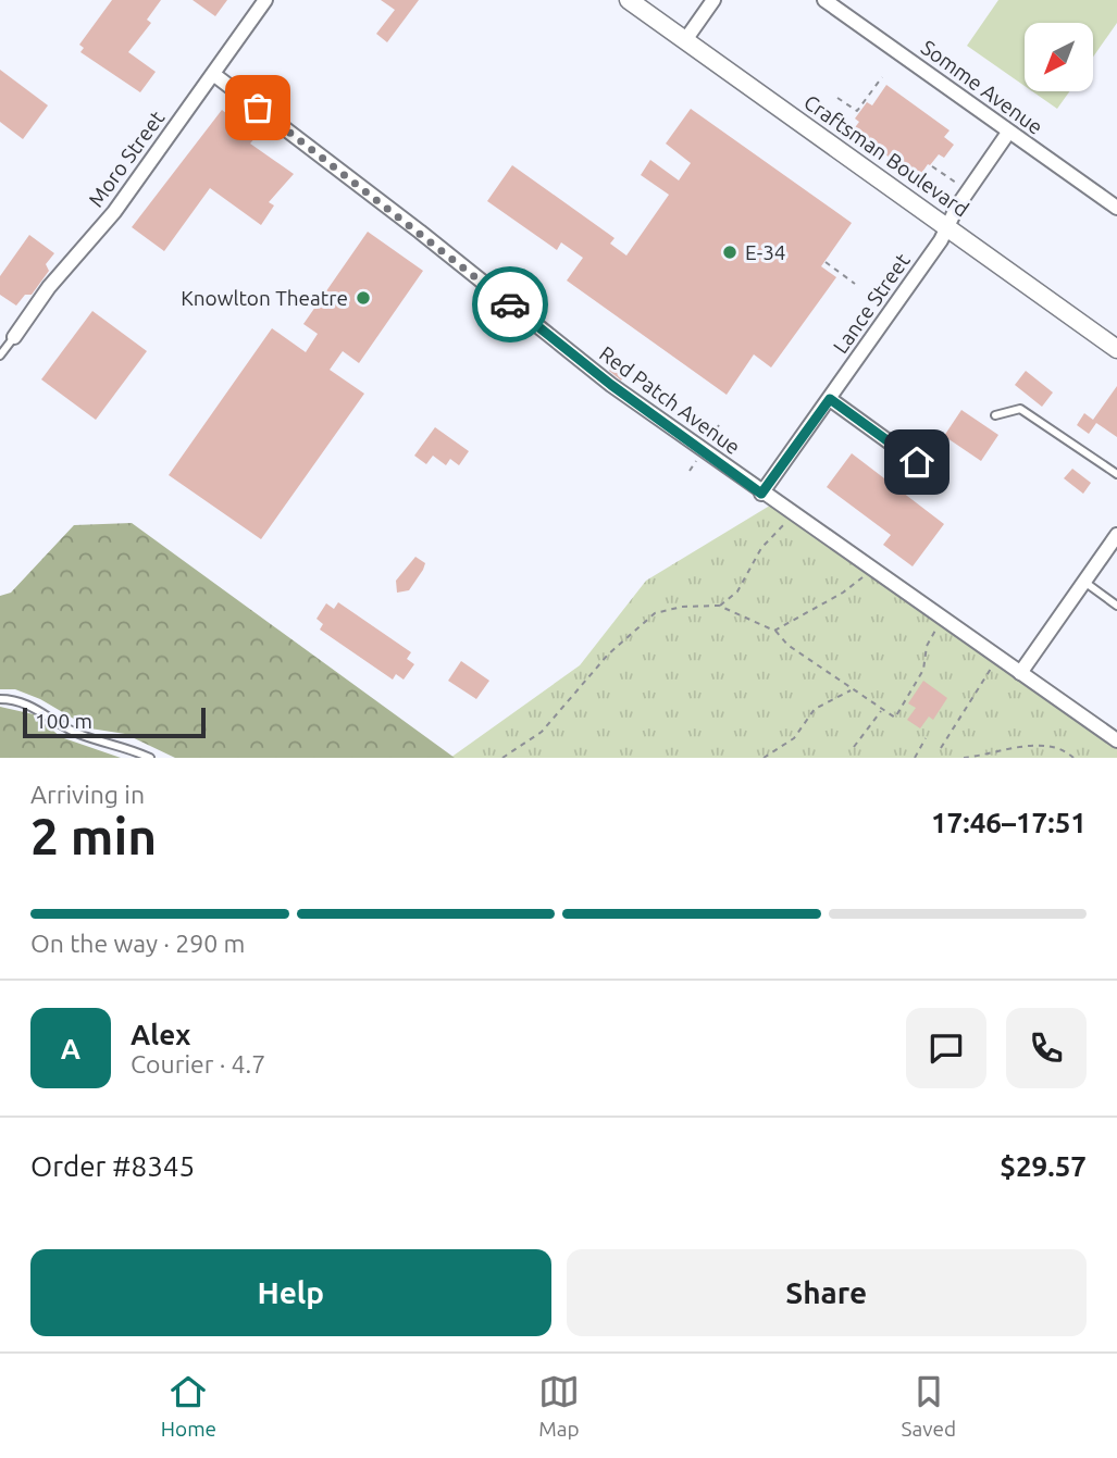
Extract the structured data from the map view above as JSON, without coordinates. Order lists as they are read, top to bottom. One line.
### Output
{"streets":{"street":["Somme Avenue","Craftsman Boulevard","Moro Street","Lance Street","Red Patch Avenue"]},"crossings":[["Somme Avenue","Lance Street"],["Craftsman Boulevard","Lance Street"],["Moro Street","Red Patch Avenue"],["Lance Street","Red Patch Avenue"]],"places":["E-34","Knowlton Theatre"],"scale_bar":"100 m","north":"bottom left","page":{"scale":"100 m","heading":["2 min","Arriving in","17:46–17:51"],"panel":["Alex","Courier · 4.7","Order #8345","$29.57"],"bar":"On the way · 290 m","round":"A","buttons":["Help","Share"],"tabs":["Home","Map","Saved"]}}
